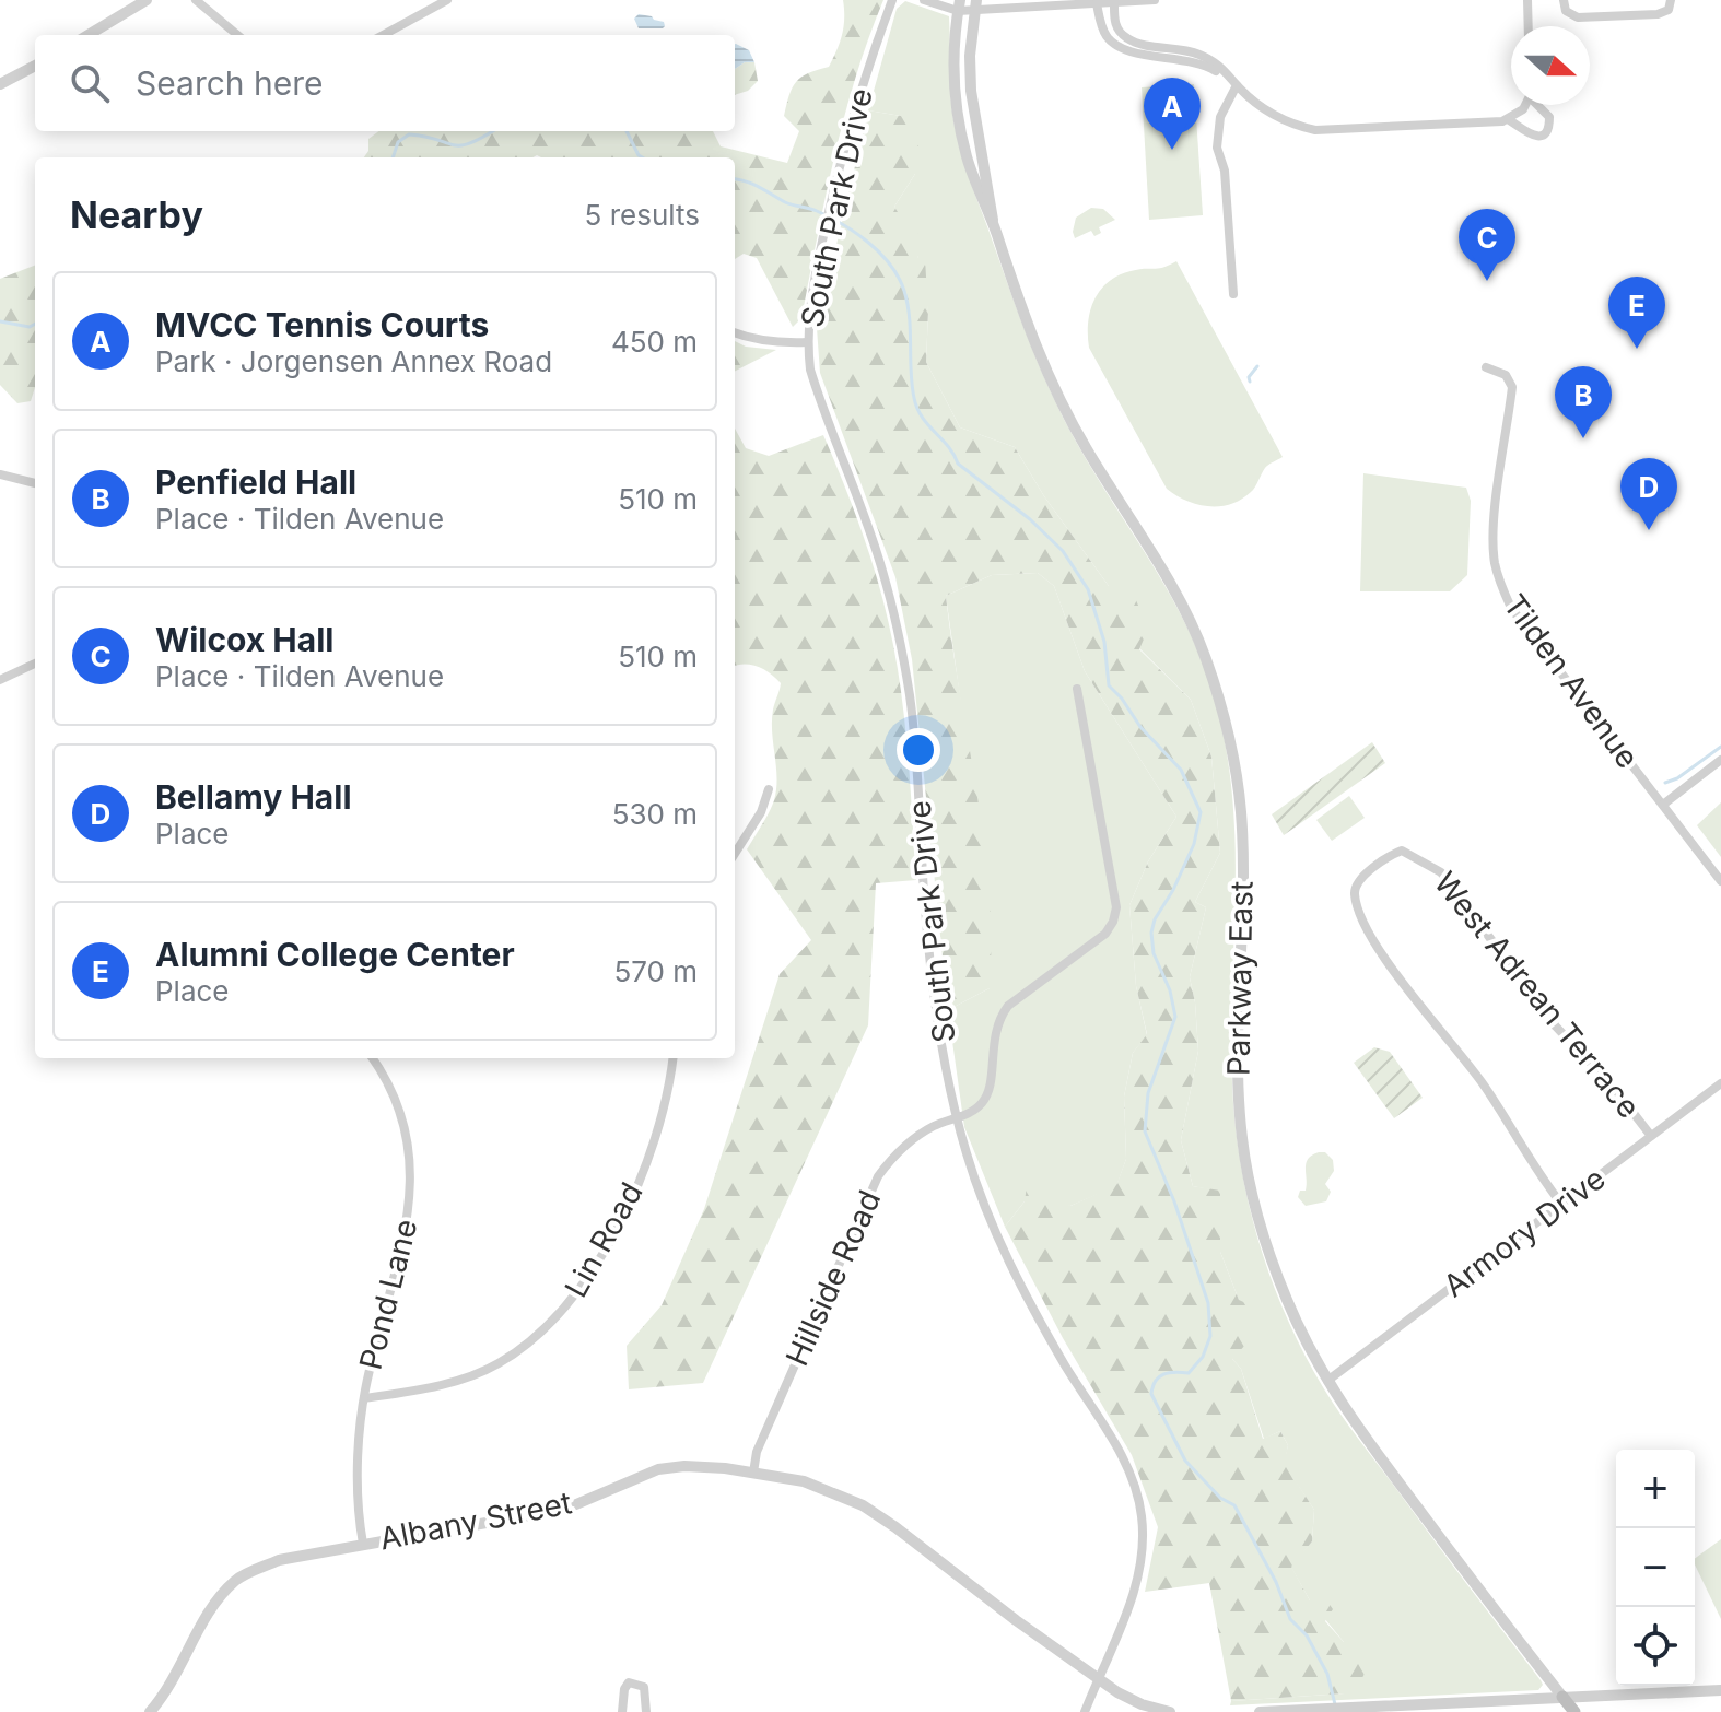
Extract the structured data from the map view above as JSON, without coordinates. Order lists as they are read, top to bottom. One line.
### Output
{"streets":{"street":["South Park Drive","Tilden Avenue","Parkway East","West Adrean Terrace","Armory Drive","Lin Road","Hillside Road","Pond Lane","Albany Street"]},"crossings":[["South Park Drive","Hillside Road"],["South Park Drive","Albany Street"],["Parkway East","Armory Drive"],["West Adrean Terrace","Armory Drive"],["Lin Road","Pond Lane"],["Hillside Road","Albany Street"],["Pond Lane","Albany Street"]],"north":"right","page":{"search":"Search here","pins":["A","C","E","B","D"],"heading":["Nearby","5 results"],"list":[{"mark":"A","name":"MVCC Tennis Courts","note":"Park · Jorgensen Annex Road","value":"450 m"},{"mark":"B","name":"Penfield Hall","note":"Place · Tilden Avenue","value":"510 m"},{"mark":"C","name":"Wilcox Hall","note":"Place · Tilden Avenue","value":"510 m"},{"mark":"D","name":"Bellamy Hall","note":"Place","value":"530 m"},{"mark":"E","name":"Alumni College Center","note":"Place","value":"570 m"}],"map_buttons":["+","−"]}}
